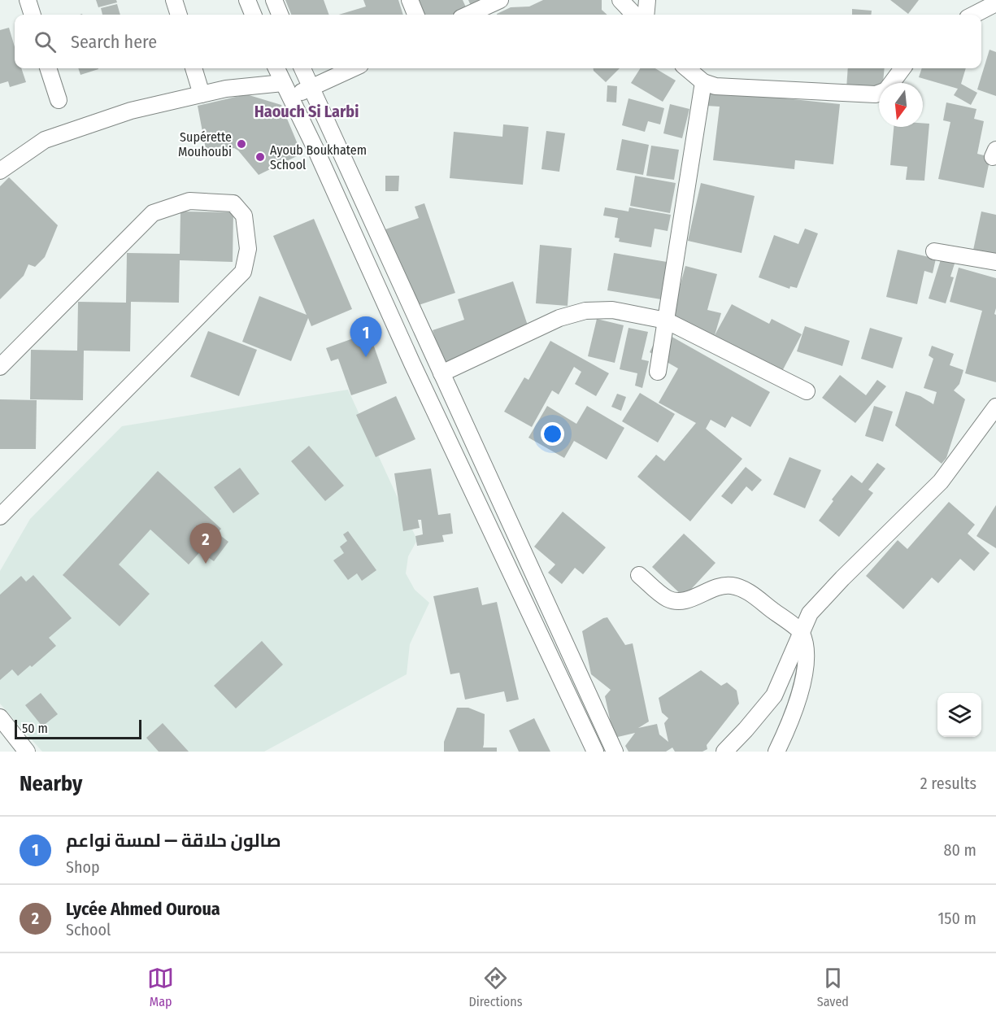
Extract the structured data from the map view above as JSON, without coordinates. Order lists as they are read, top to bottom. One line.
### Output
{"districts":["Haouch Si Larbi"],"places":["Supérette Mouhoubi","Ayoub Boukhatem School"],"scale_bar":"50 m","north":"bottom","page":{"search":"Search here","pins":["1","2"],"scale":"50 m","heading":["Nearby","2 results"],"list":[{"mark":"1","name":"صالون حلاقة — لمسة نواعم","note":"Shop","value":"80 m"},{"mark":"2","name":"Lycée Ahmed Ouroua","note":"School","value":"150 m"}],"nav":["Map","Directions","Saved"]}}
